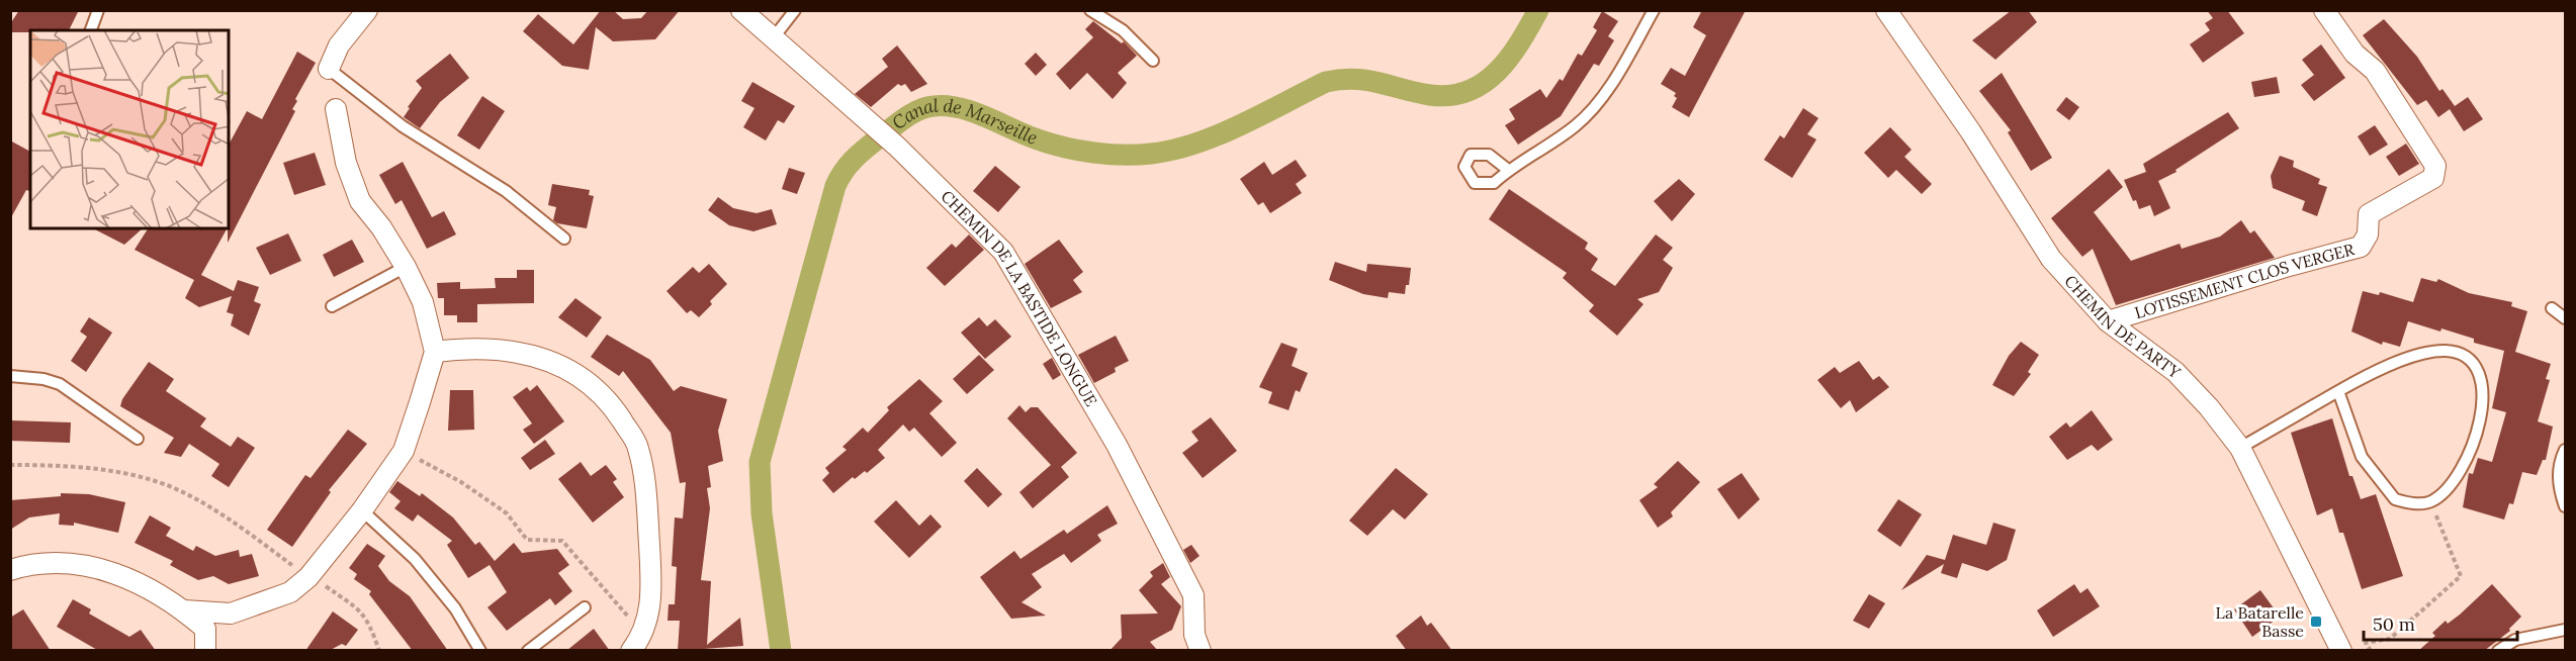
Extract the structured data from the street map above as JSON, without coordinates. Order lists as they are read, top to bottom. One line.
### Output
{"streets":{"street":["LOTISSEMENT CLOS VERGER","CHEMIN DE LA BASTIDE LONGUE","CHEMIN DE PARTY"]},"crossings":[["LOTISSEMENT CLOS VERGER","CHEMIN DE PARTY"]],"water":["Canal de Marseille"],"places":{"transit":["La Batarelle Basse"]},"scale_bar":"50 m"}
